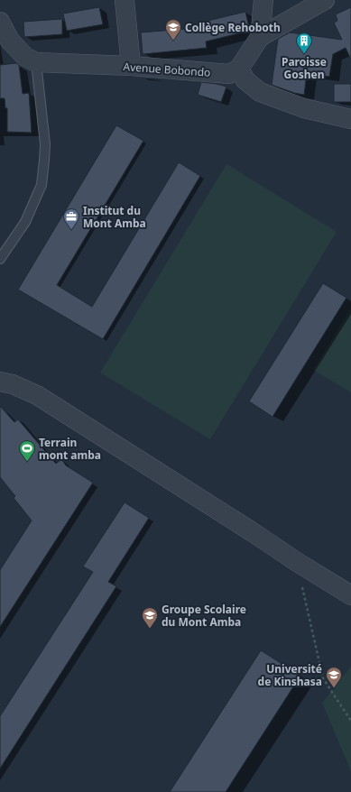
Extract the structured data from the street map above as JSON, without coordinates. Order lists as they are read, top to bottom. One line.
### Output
{"streets":{"street":["Avenue Bobondo"]},"places":{"school or university":["Collège Rehoboth","Groupe Scolaire du Mont Amba","Université de Kinshasa"],"building":["Paroisse Goshen"],"office":["Institut du Mont Amba"],"sports":["Terrain mont amba"]}}
